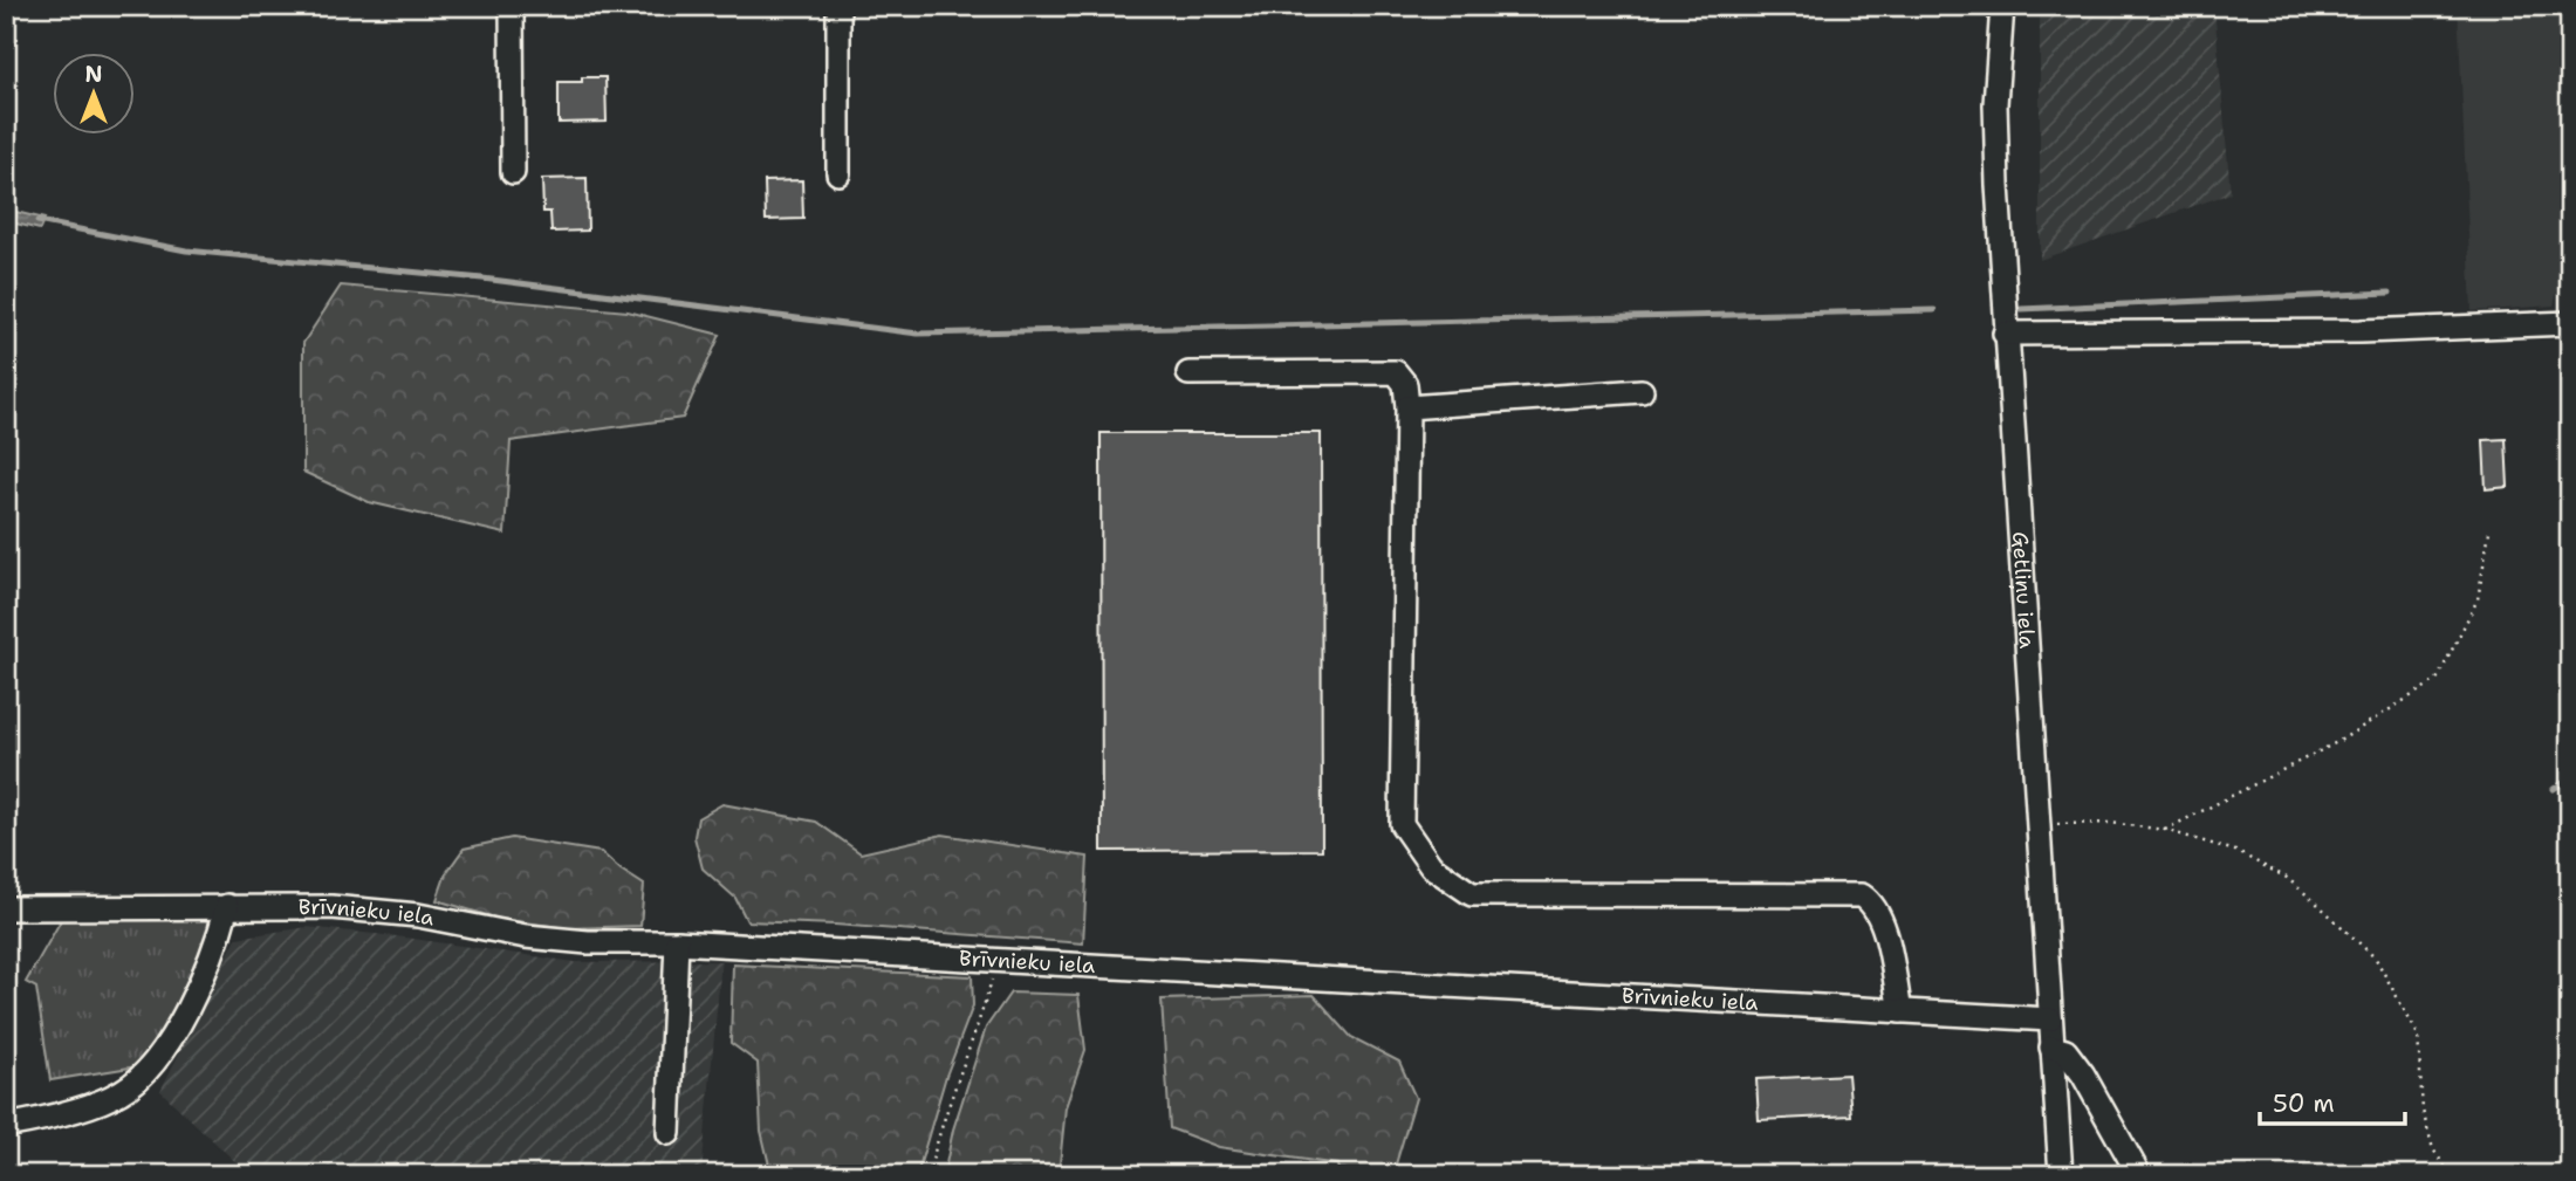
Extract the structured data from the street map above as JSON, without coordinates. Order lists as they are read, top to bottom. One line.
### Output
{"streets":{"street":["Getliņu iela","Brīvnieku iela"]},"crossings":[["Getliņu iela","Brīvnieku iela"]],"scale_bar":"50 m","north":"top"}
